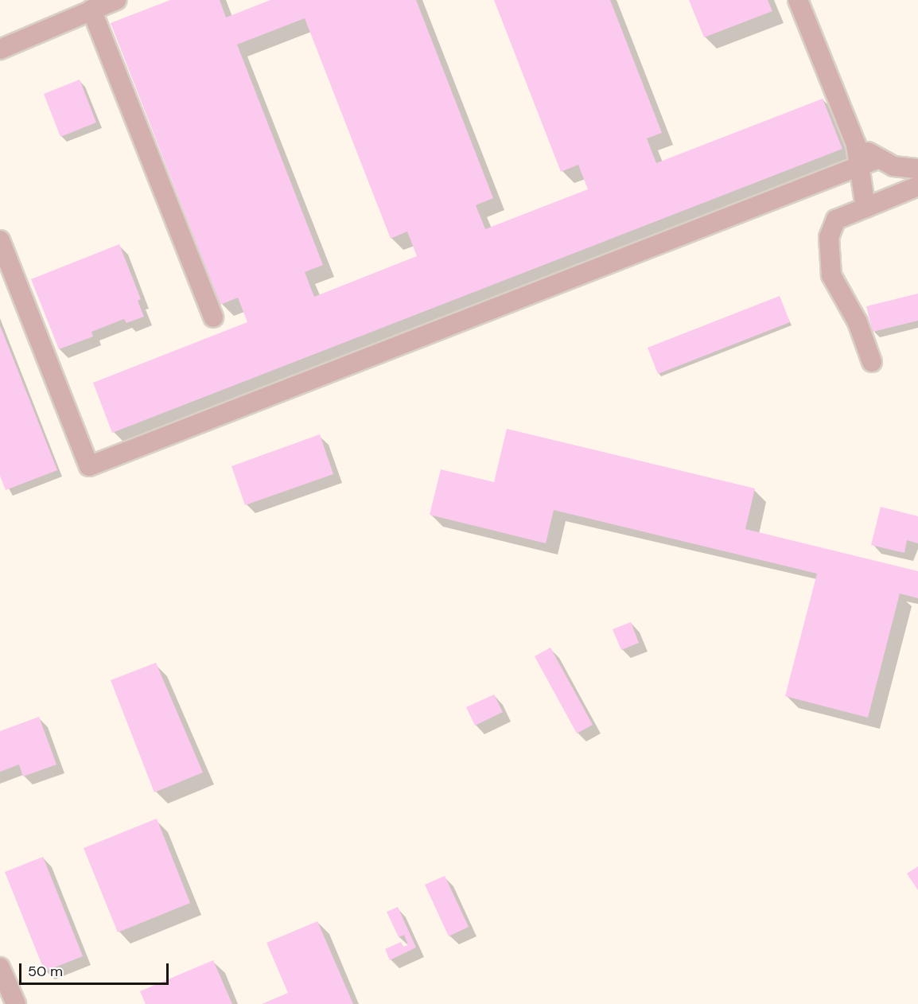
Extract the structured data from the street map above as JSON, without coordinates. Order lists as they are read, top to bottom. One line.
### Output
{"scale_bar":"50 m"}
